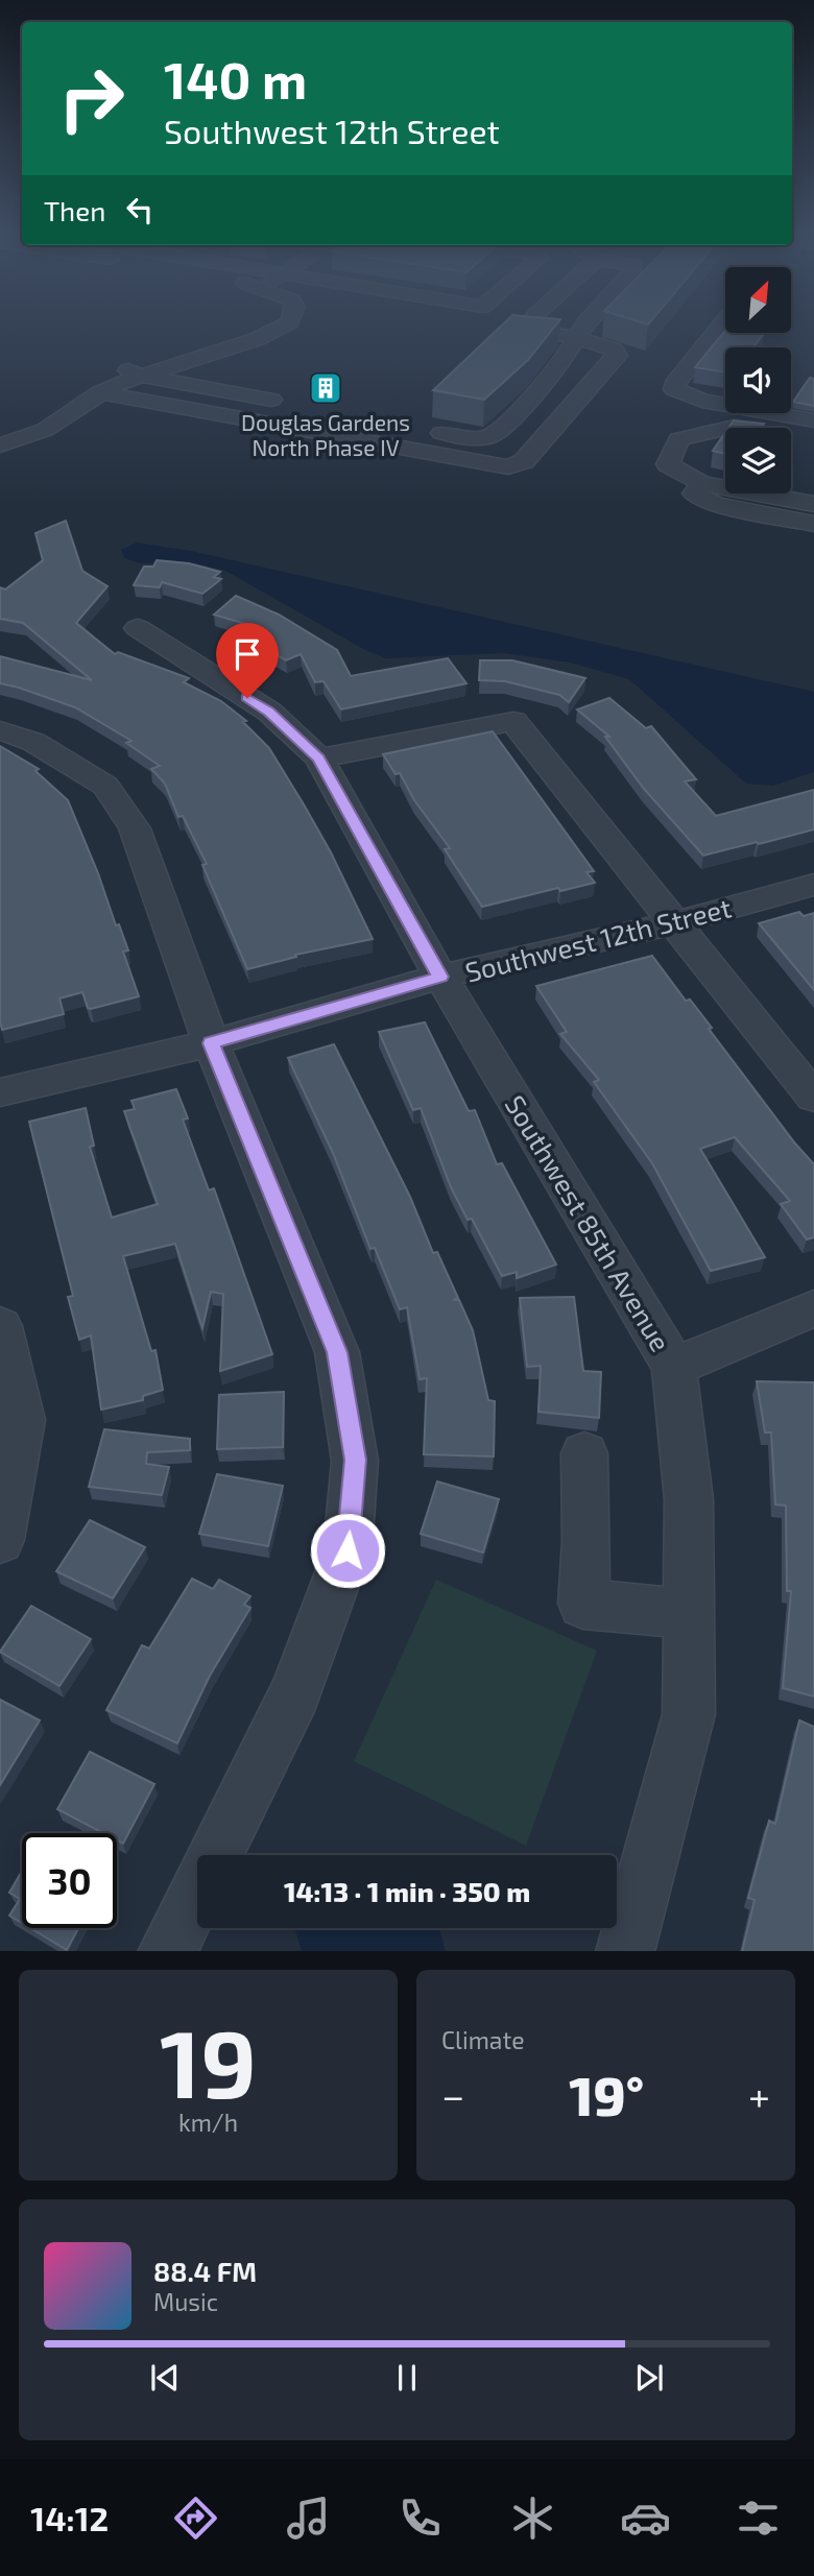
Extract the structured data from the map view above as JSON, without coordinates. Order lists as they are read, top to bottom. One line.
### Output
{"streets":{"street":["Southwest 12th Street","Southwest 85th Avenue"]},"crossings":[["Southwest 12th Street","Southwest 85th Avenue"]],"places":{"building":["Douglas Gardens North Phase IV"]},"north":"top right","page":{"turn":["140 m","Southwest 12th Street"],"then":"Then","limit":"30","trip":"14:13 · 1 min · 350 m","tile":[["19","km/h"],"Climate"],"heat":["−","19°","+"],"song":["88.4 FM","Music"],"tabs":"14:12"}}
